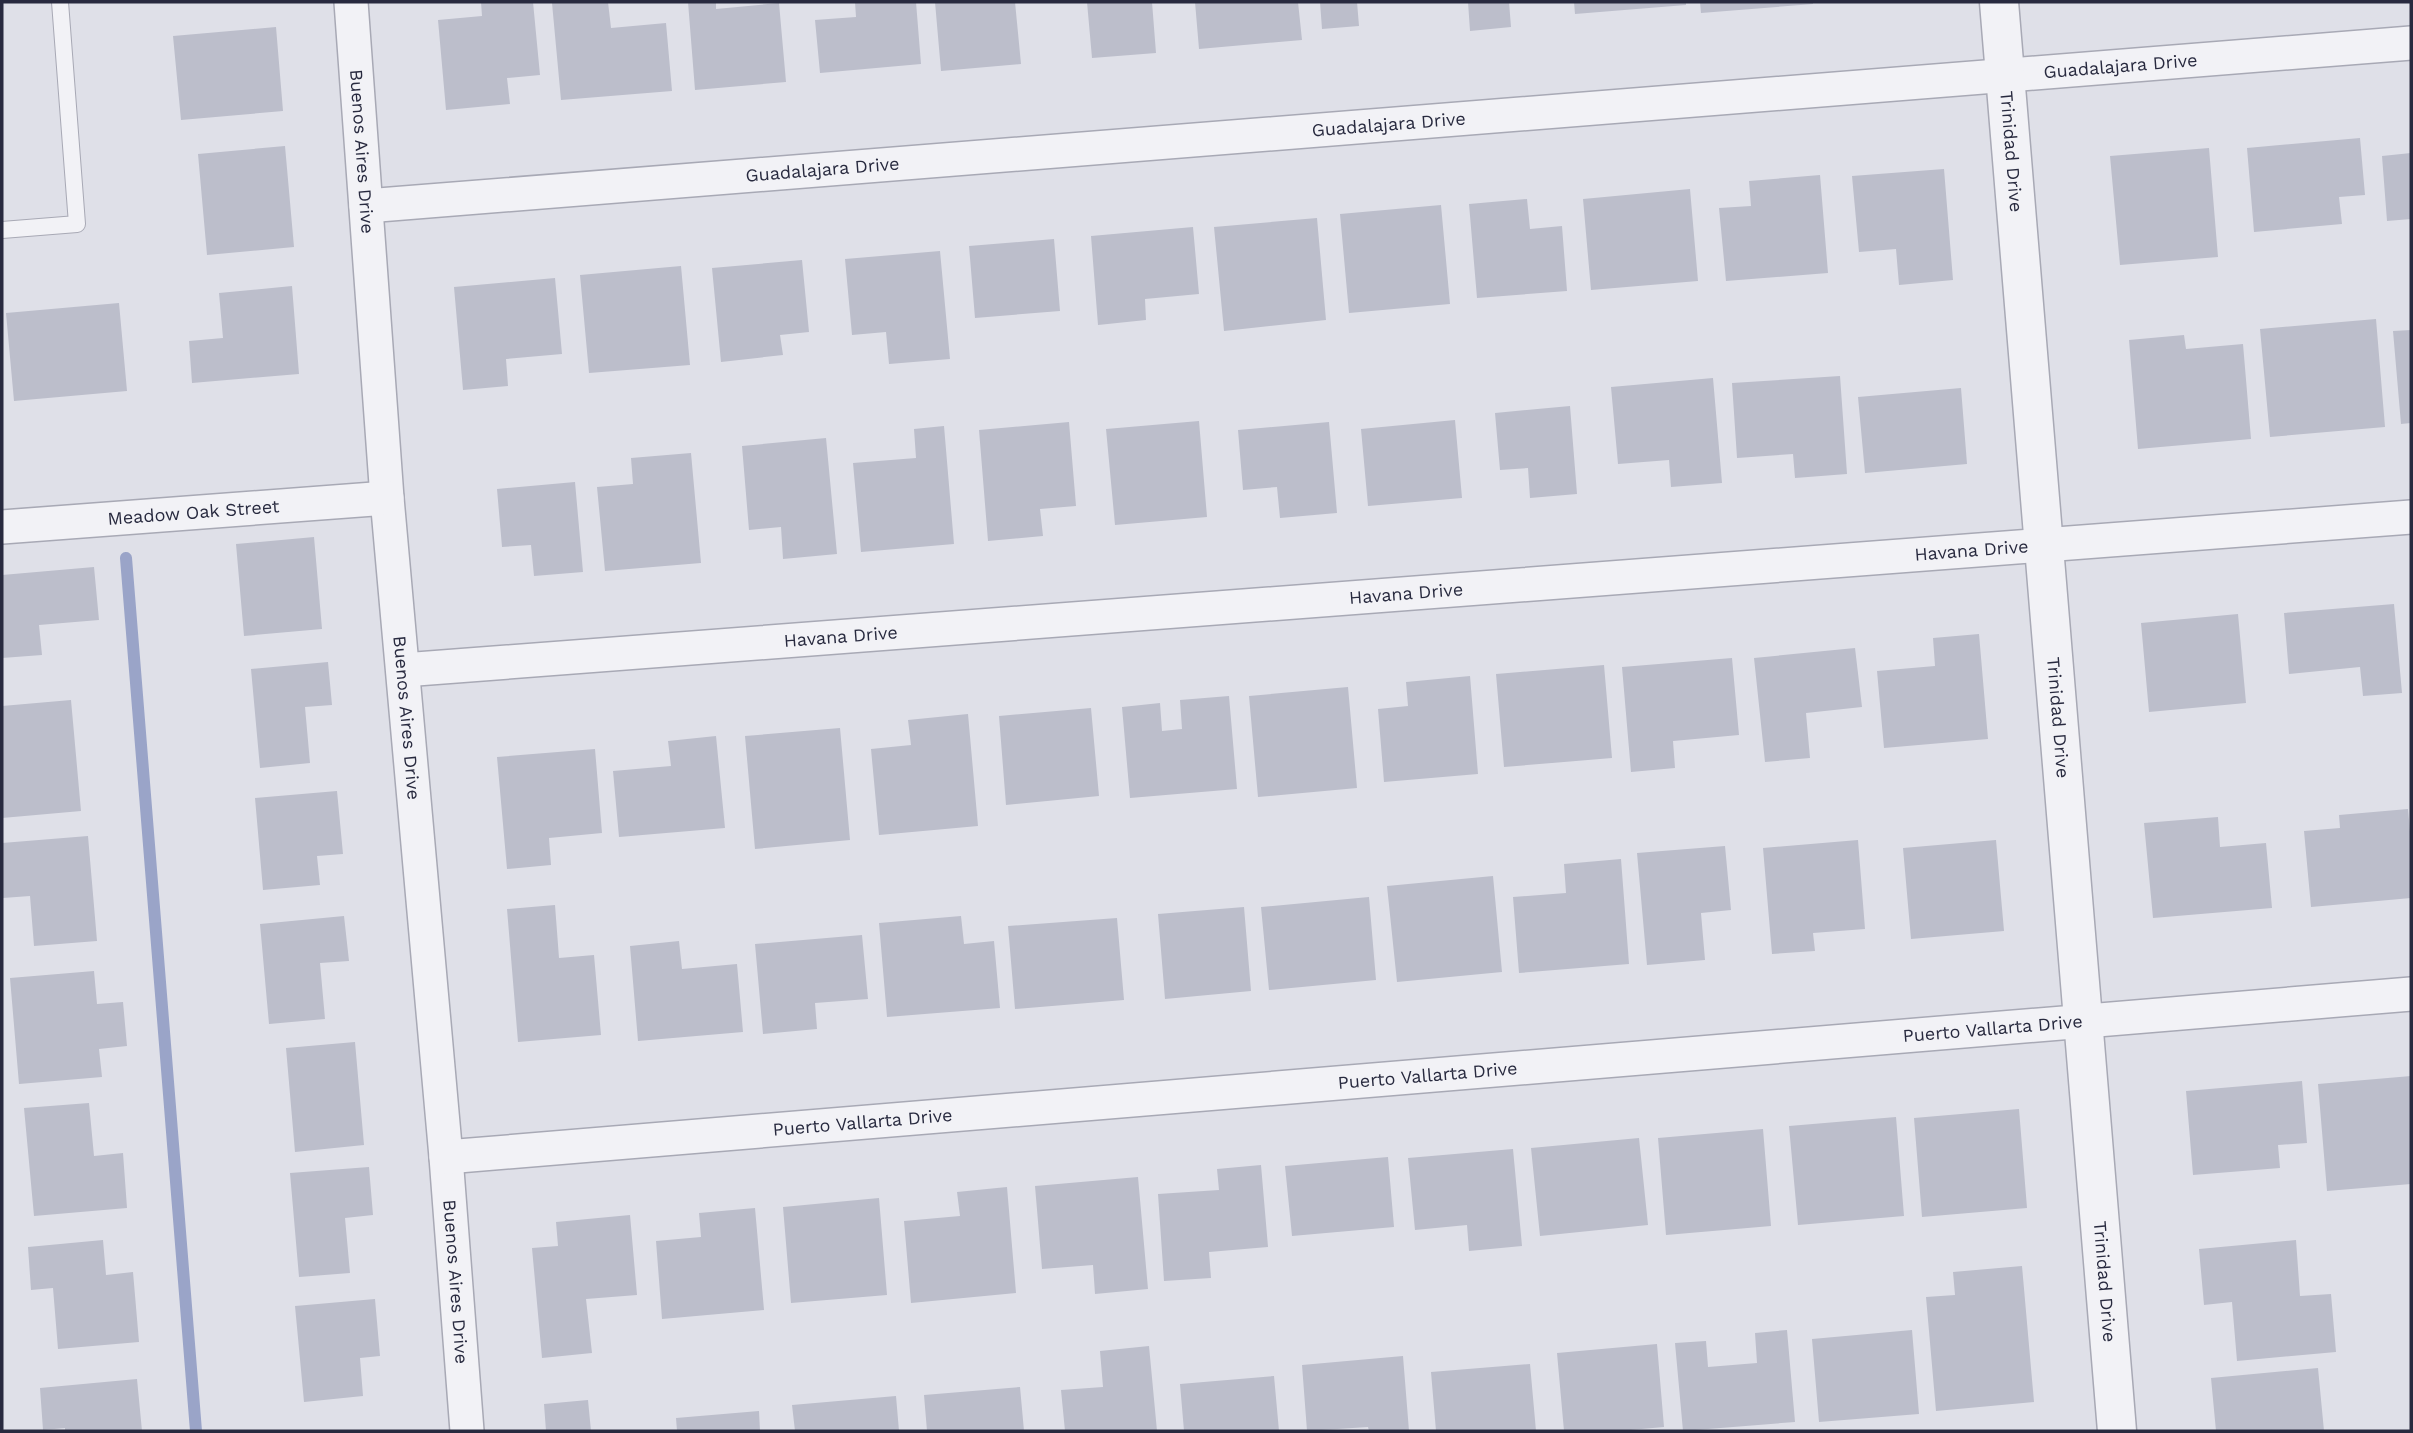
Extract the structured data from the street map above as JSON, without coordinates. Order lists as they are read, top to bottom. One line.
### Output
{"streets":{"street":["Guadalajara Drive","Buenos Aires Drive","Trinidad Drive","Meadow Oak Street","Havana Drive","Puerto Vallarta Drive"]},"crossings":[["Guadalajara Drive","Buenos Aires Drive"],["Guadalajara Drive","Trinidad Drive"],["Buenos Aires Drive","Meadow Oak Street"],["Buenos Aires Drive","Havana Drive"],["Buenos Aires Drive","Puerto Vallarta Drive"],["Trinidad Drive","Havana Drive"],["Trinidad Drive","Puerto Vallarta Drive"]]}
